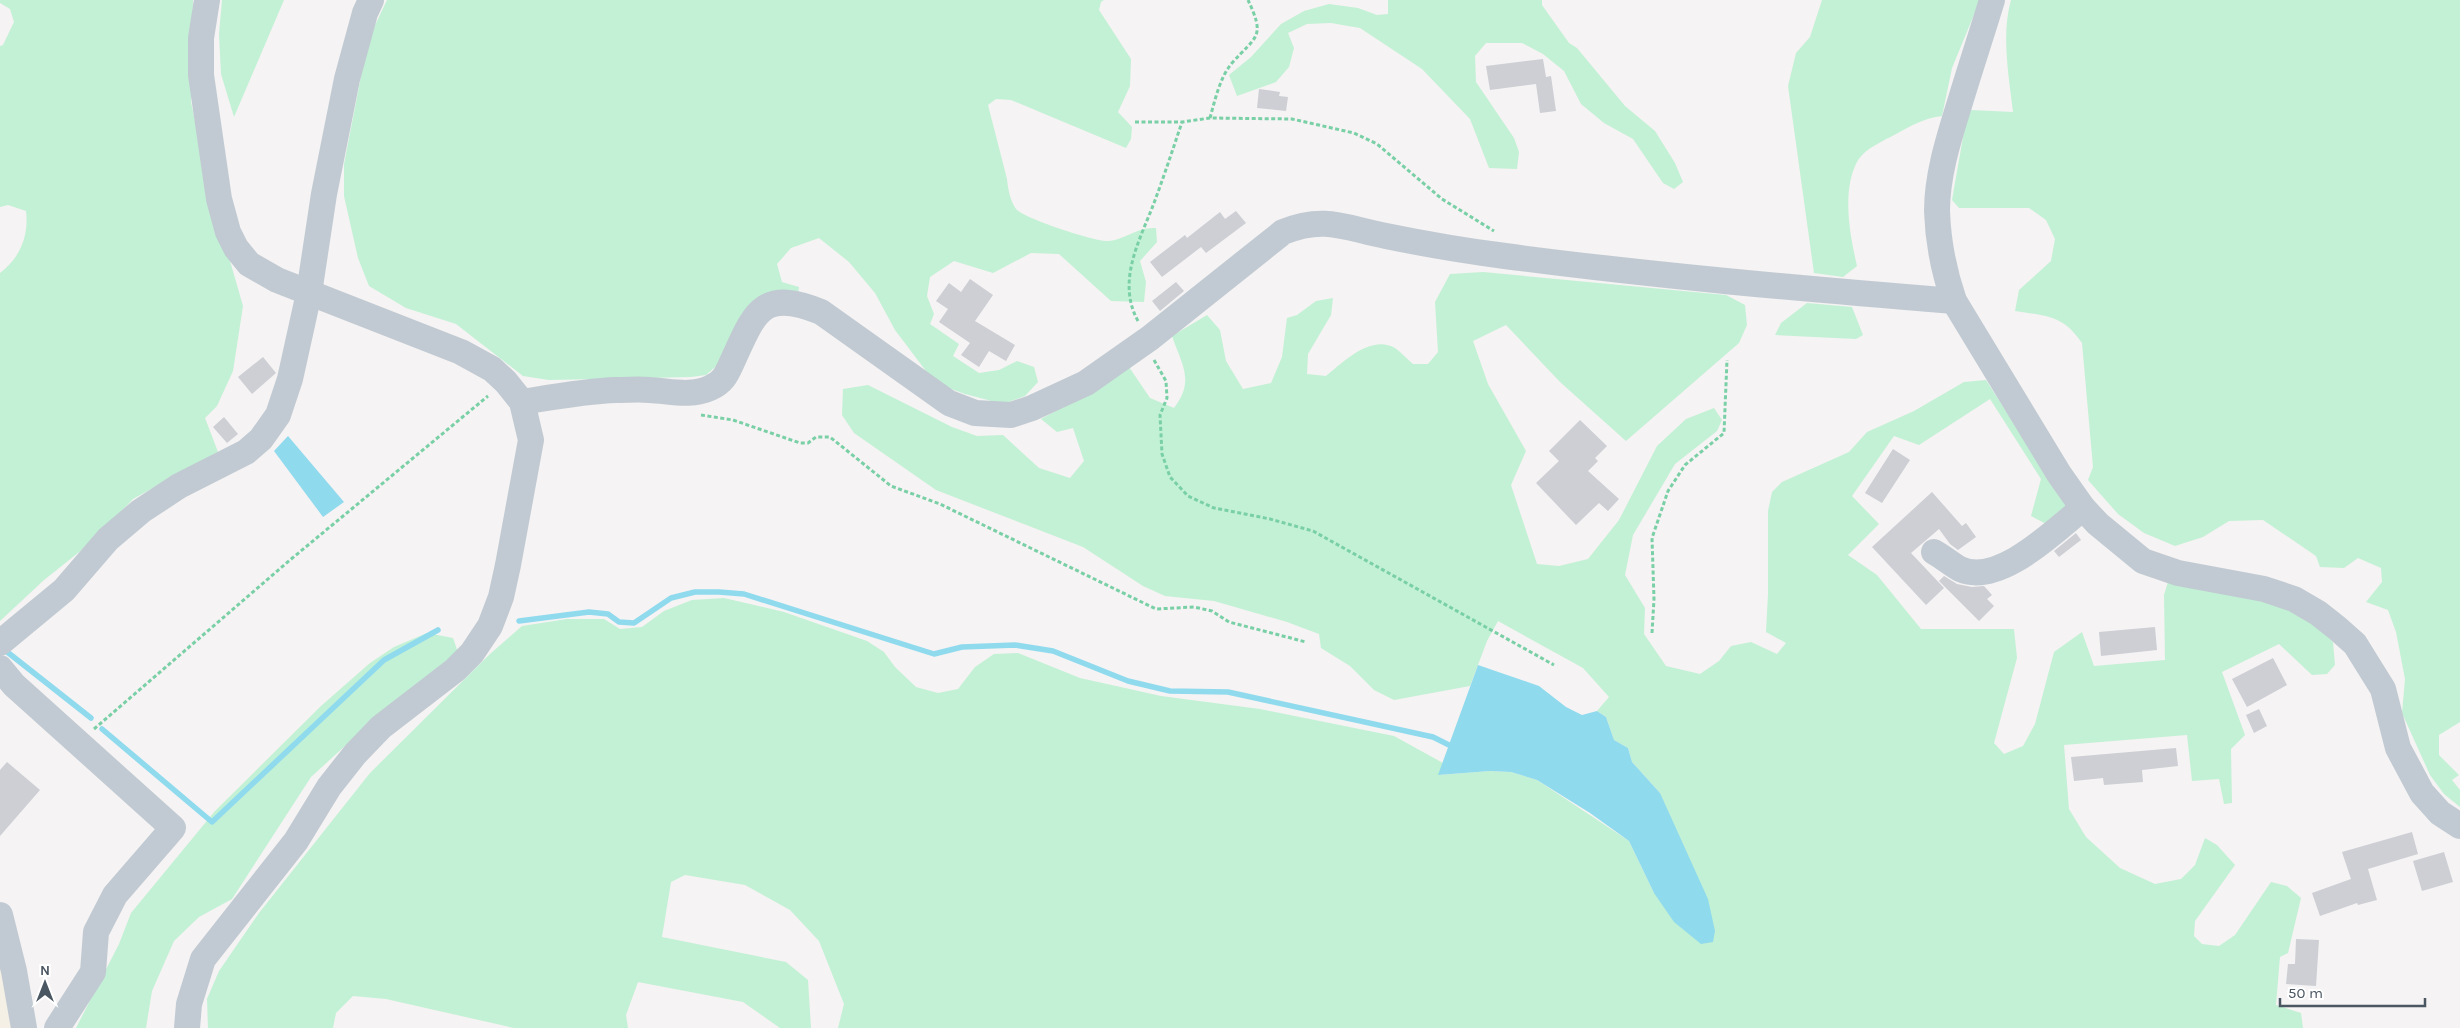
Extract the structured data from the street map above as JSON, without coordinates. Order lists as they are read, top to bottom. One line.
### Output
{"scale_bar":"50 m","north":"top"}
